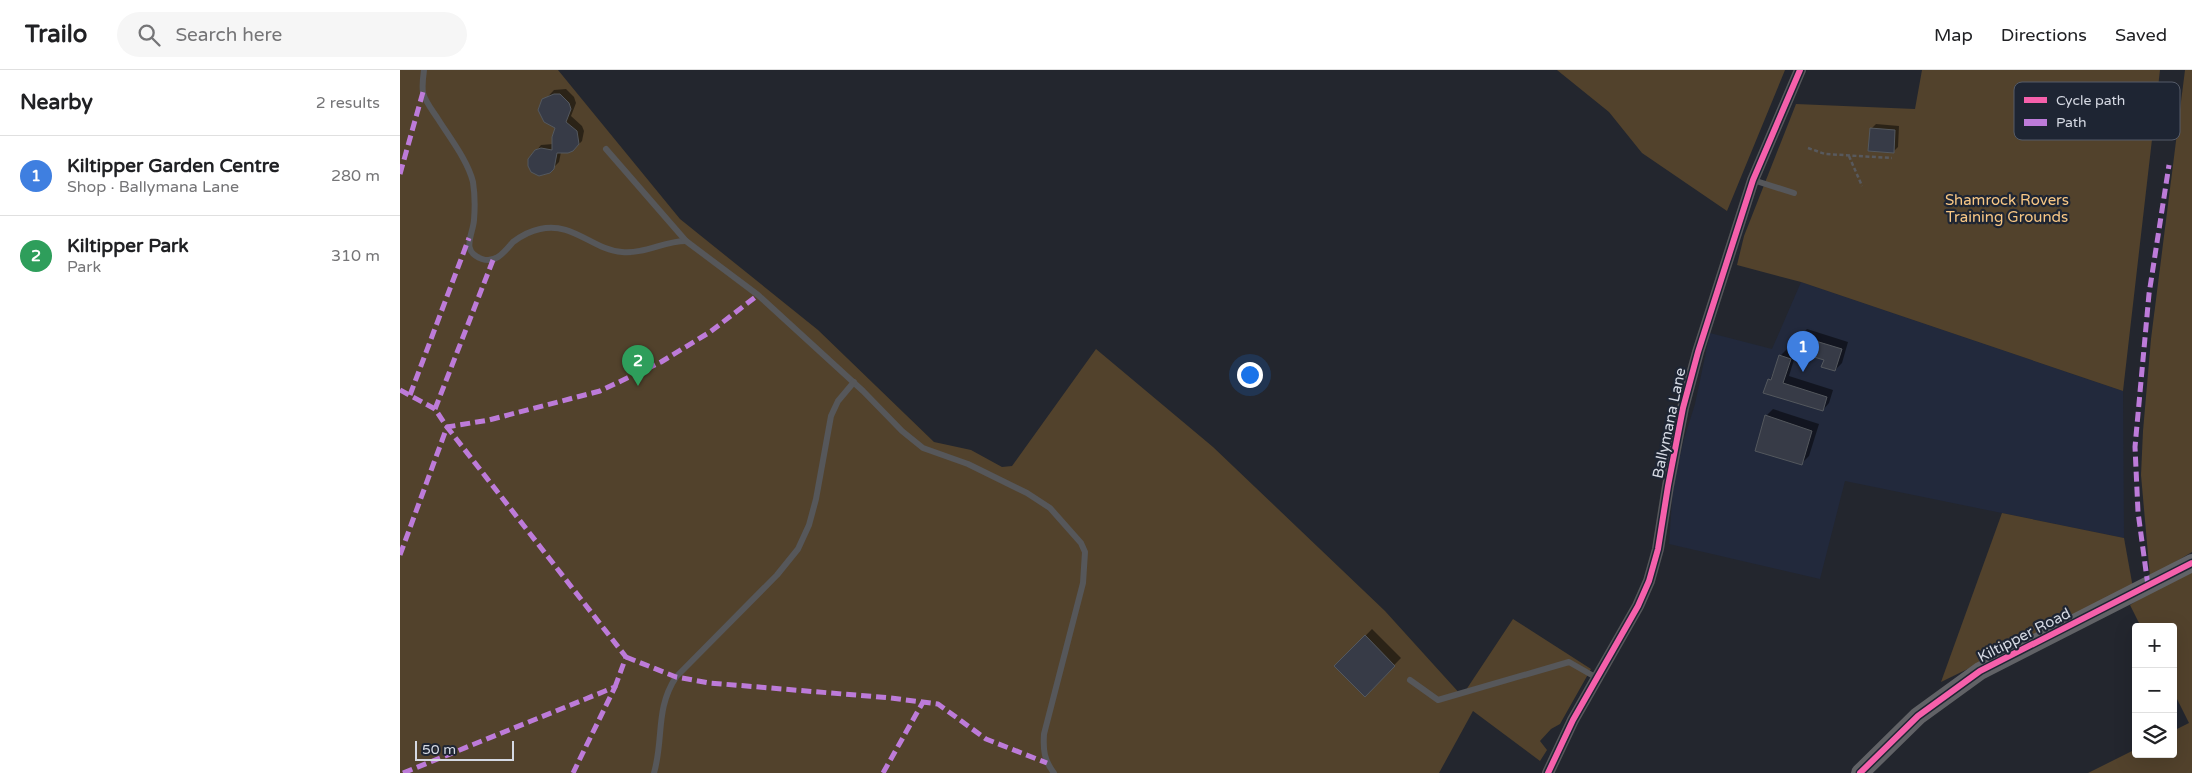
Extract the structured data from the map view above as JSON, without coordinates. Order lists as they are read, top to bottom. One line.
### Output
{"streets":{"street":["Ballymana Lane","Kiltipper Road"]},"parks":["Shamrock Rovers Training Grounds"],"legend":["Cycle path","Path"],"scale_bar":"50 m","page":{"header":"Trailo","search":"Search here","nav":["Map","Directions","Saved"],"heading":["Nearby","2 results"],"list":[{"mark":"1","name":"Kiltipper Garden Centre","note":"Shop · Ballymana Lane","value":"280 m"},{"mark":"2","name":"Kiltipper Park","note":"Park","value":"310 m"}],"pins":["1","2"],"map_buttons":["+","−"],"scale":"50 m"}}
